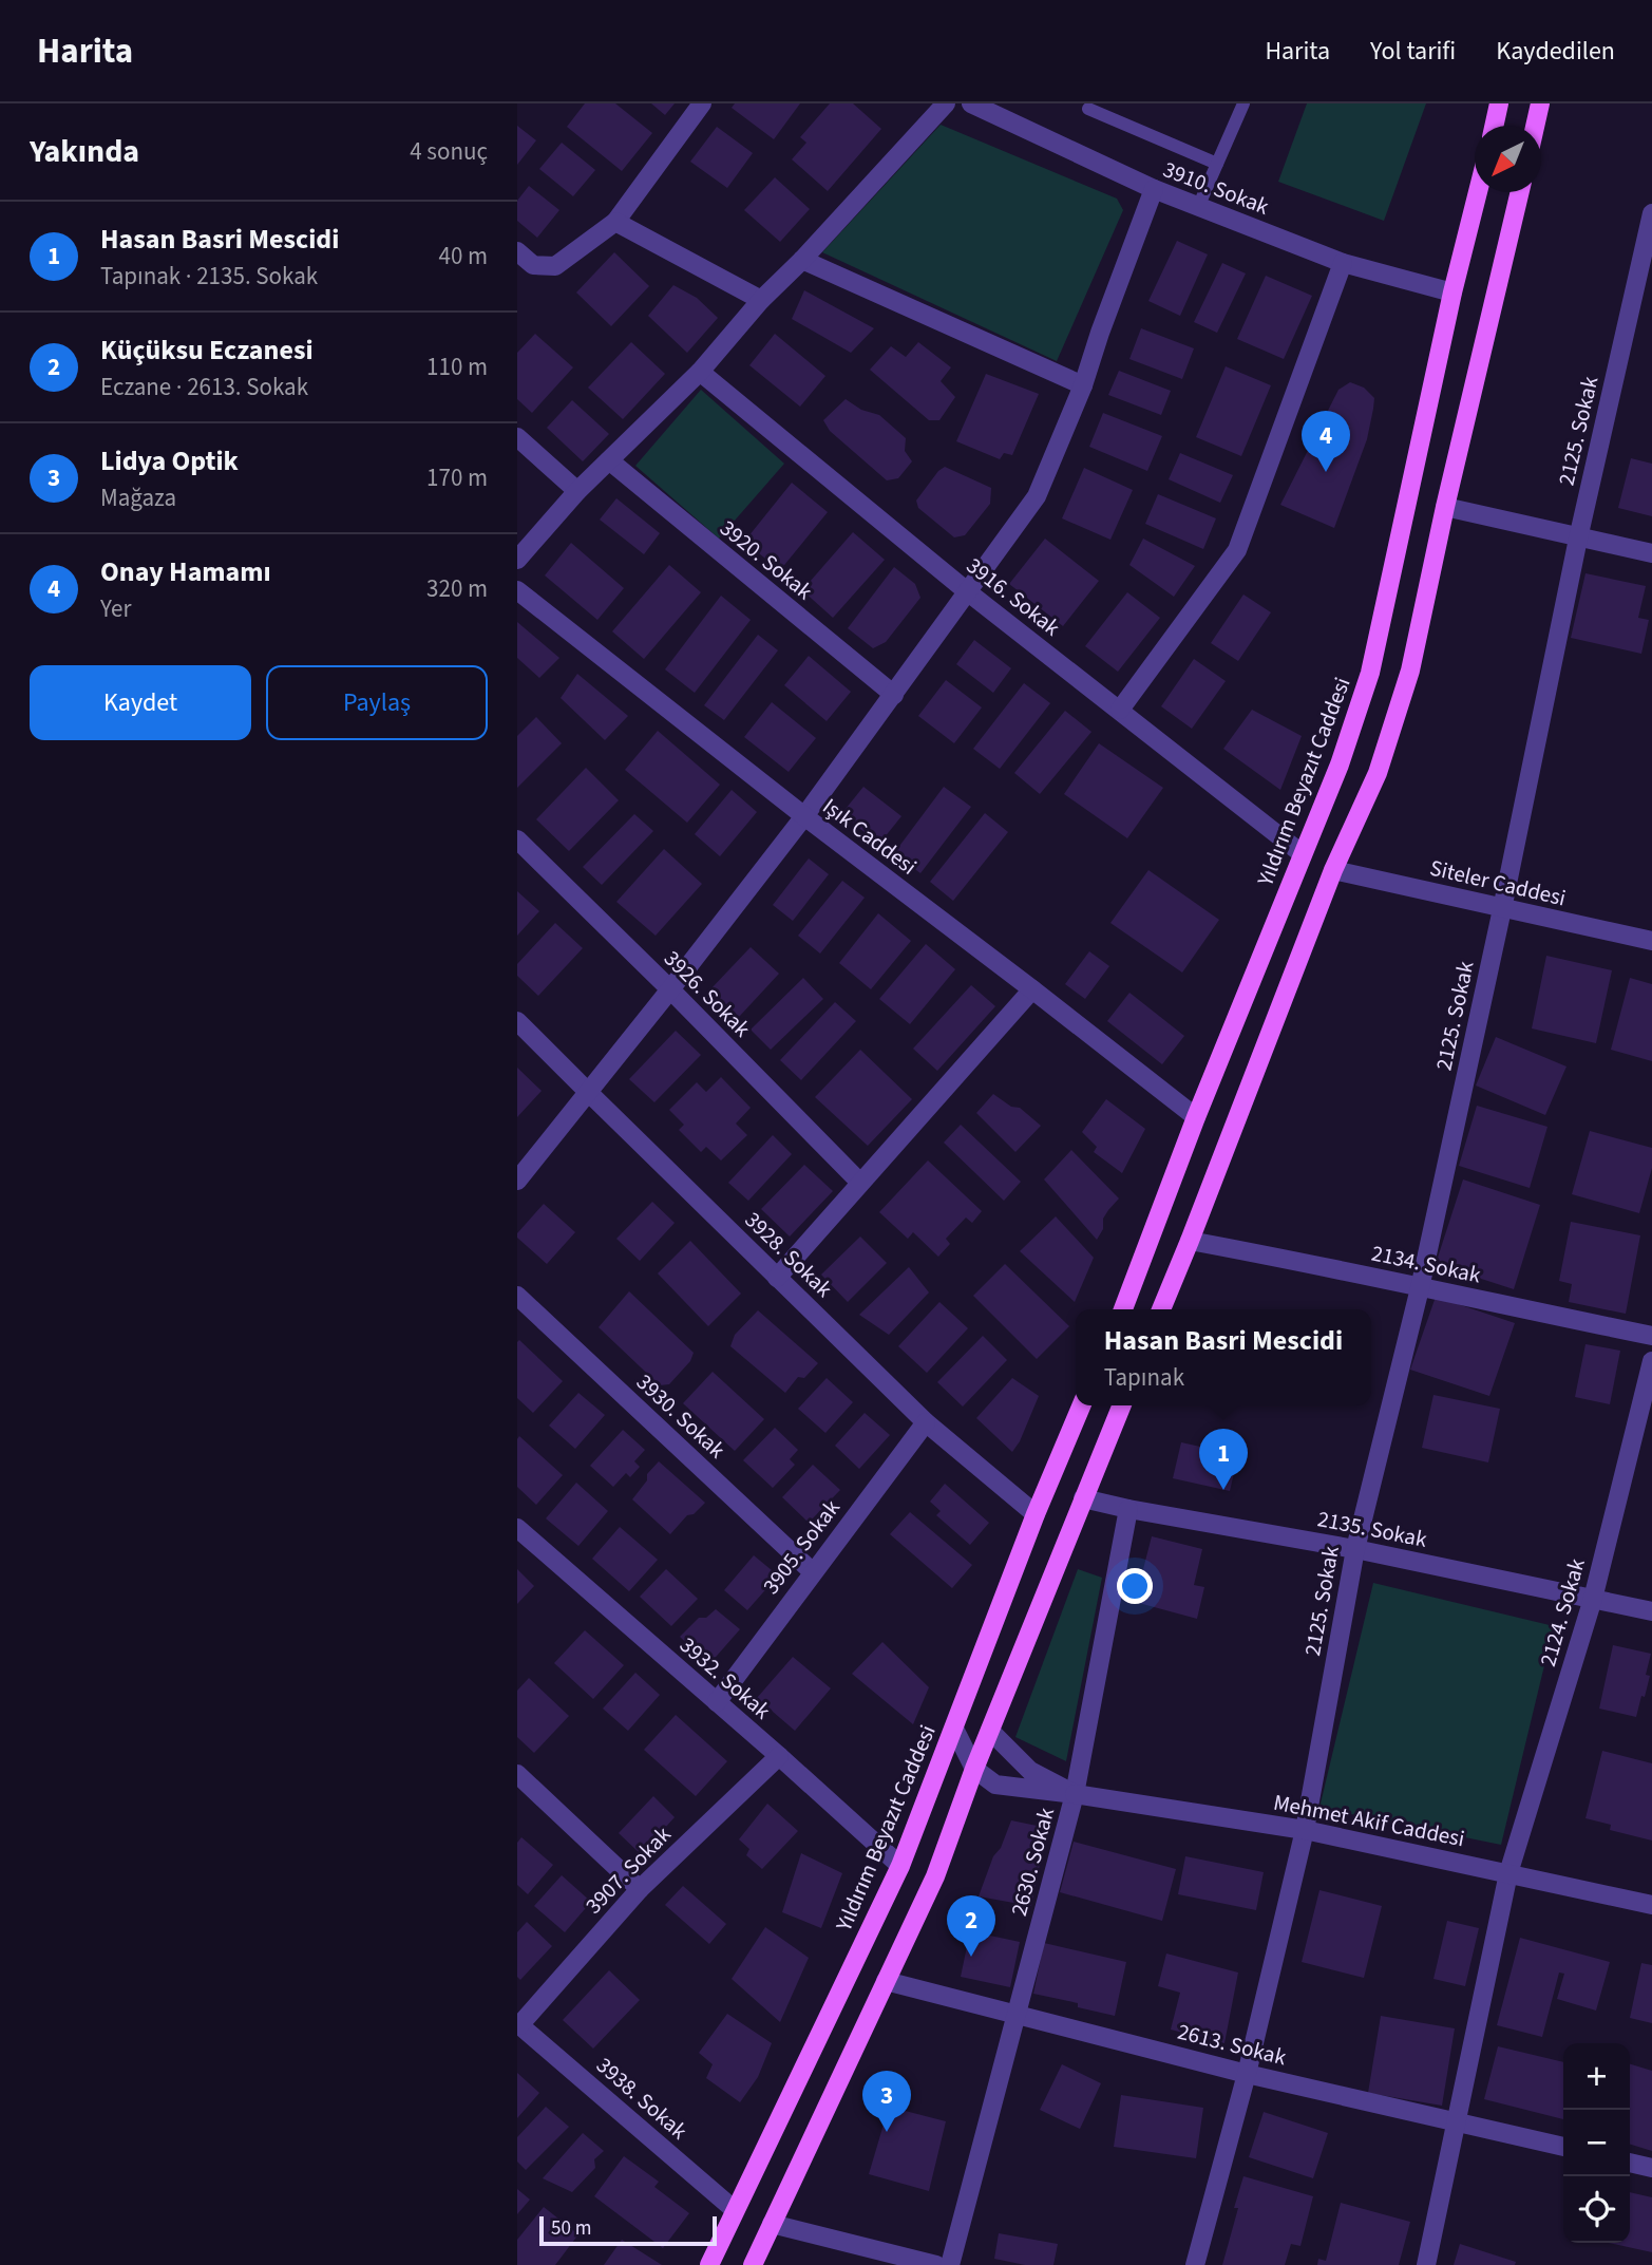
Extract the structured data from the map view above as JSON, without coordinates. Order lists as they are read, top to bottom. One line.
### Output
{"streets":{"main road":["Yıldırım Beyazıt Caddesi"],"street":["3910. Sokak","2125. Sokak","3920. Sokak","3916. Sokak","Işık Caddesi","Siteler Caddesi","3926. Sokak","3928. Sokak","2134. Sokak","3930. Sokak","2135. Sokak","3905. Sokak","2124. Sokak","3932. Sokak","Mehmet Akif Caddesi","2630. Sokak","3907. Sokak","2613. Sokak","3938. Sokak"]},"crossings":[["3910. Sokak","Yıldırım Beyazıt Caddesi"],["2125. Sokak","Siteler Caddesi"],["2125. Sokak","2134. Sokak"],["2125. Sokak","2135. Sokak"],["2125. Sokak","Mehmet Akif Caddesi"],["2125. Sokak","2613. Sokak"],["3916. Sokak","Yıldırım Beyazıt Caddesi"],["Yıldırım Beyazıt Caddesi","Işık Caddesi"],["Yıldırım Beyazıt Caddesi","3928. Sokak"],["Yıldırım Beyazıt Caddesi","3932. Sokak"],["Yıldırım Beyazıt Caddesi","3938. Sokak"],["3928. Sokak","3905. Sokak"],["3930. Sokak","3905. Sokak"],["2135. Sokak","2124. Sokak"],["2135. Sokak","2630. Sokak"],["3905. Sokak","3932. Sokak"],["2124. Sokak","Mehmet Akif Caddesi"],["2124. Sokak","2613. Sokak"],["3932. Sokak","3907. Sokak"],["Mehmet Akif Caddesi","2630. Sokak"],["2630. Sokak","2613. Sokak"],["3907. Sokak","3938. Sokak"]],"scale_bar":"50 m","north":"bottom left","page":{"header":"Harita","nav":["Harita","Yol tarifi","Kaydedilen"],"heading":["Yakında","4 sonuç"],"list":[{"mark":"1","name":"Hasan Basri Mescidi","note":"Tapınak · 2135. Sokak","value":"40 m"},{"mark":"2","name":"Küçüksu Eczanesi","note":"Eczane · 2613. Sokak","value":"110 m"},{"mark":"3","name":"Lidya Optik","note":"Mağaza","value":"170 m"},{"mark":"4","name":"Onay Hamamı","note":"Yer","value":"320 m"}],"pins":["4","1","2","3"],"buttons":["Kaydet","Paylaş"],"popup":["Hasan Basri Mescidi","Tapınak"],"map_buttons":["+","−"],"scale":"50 m"}}
